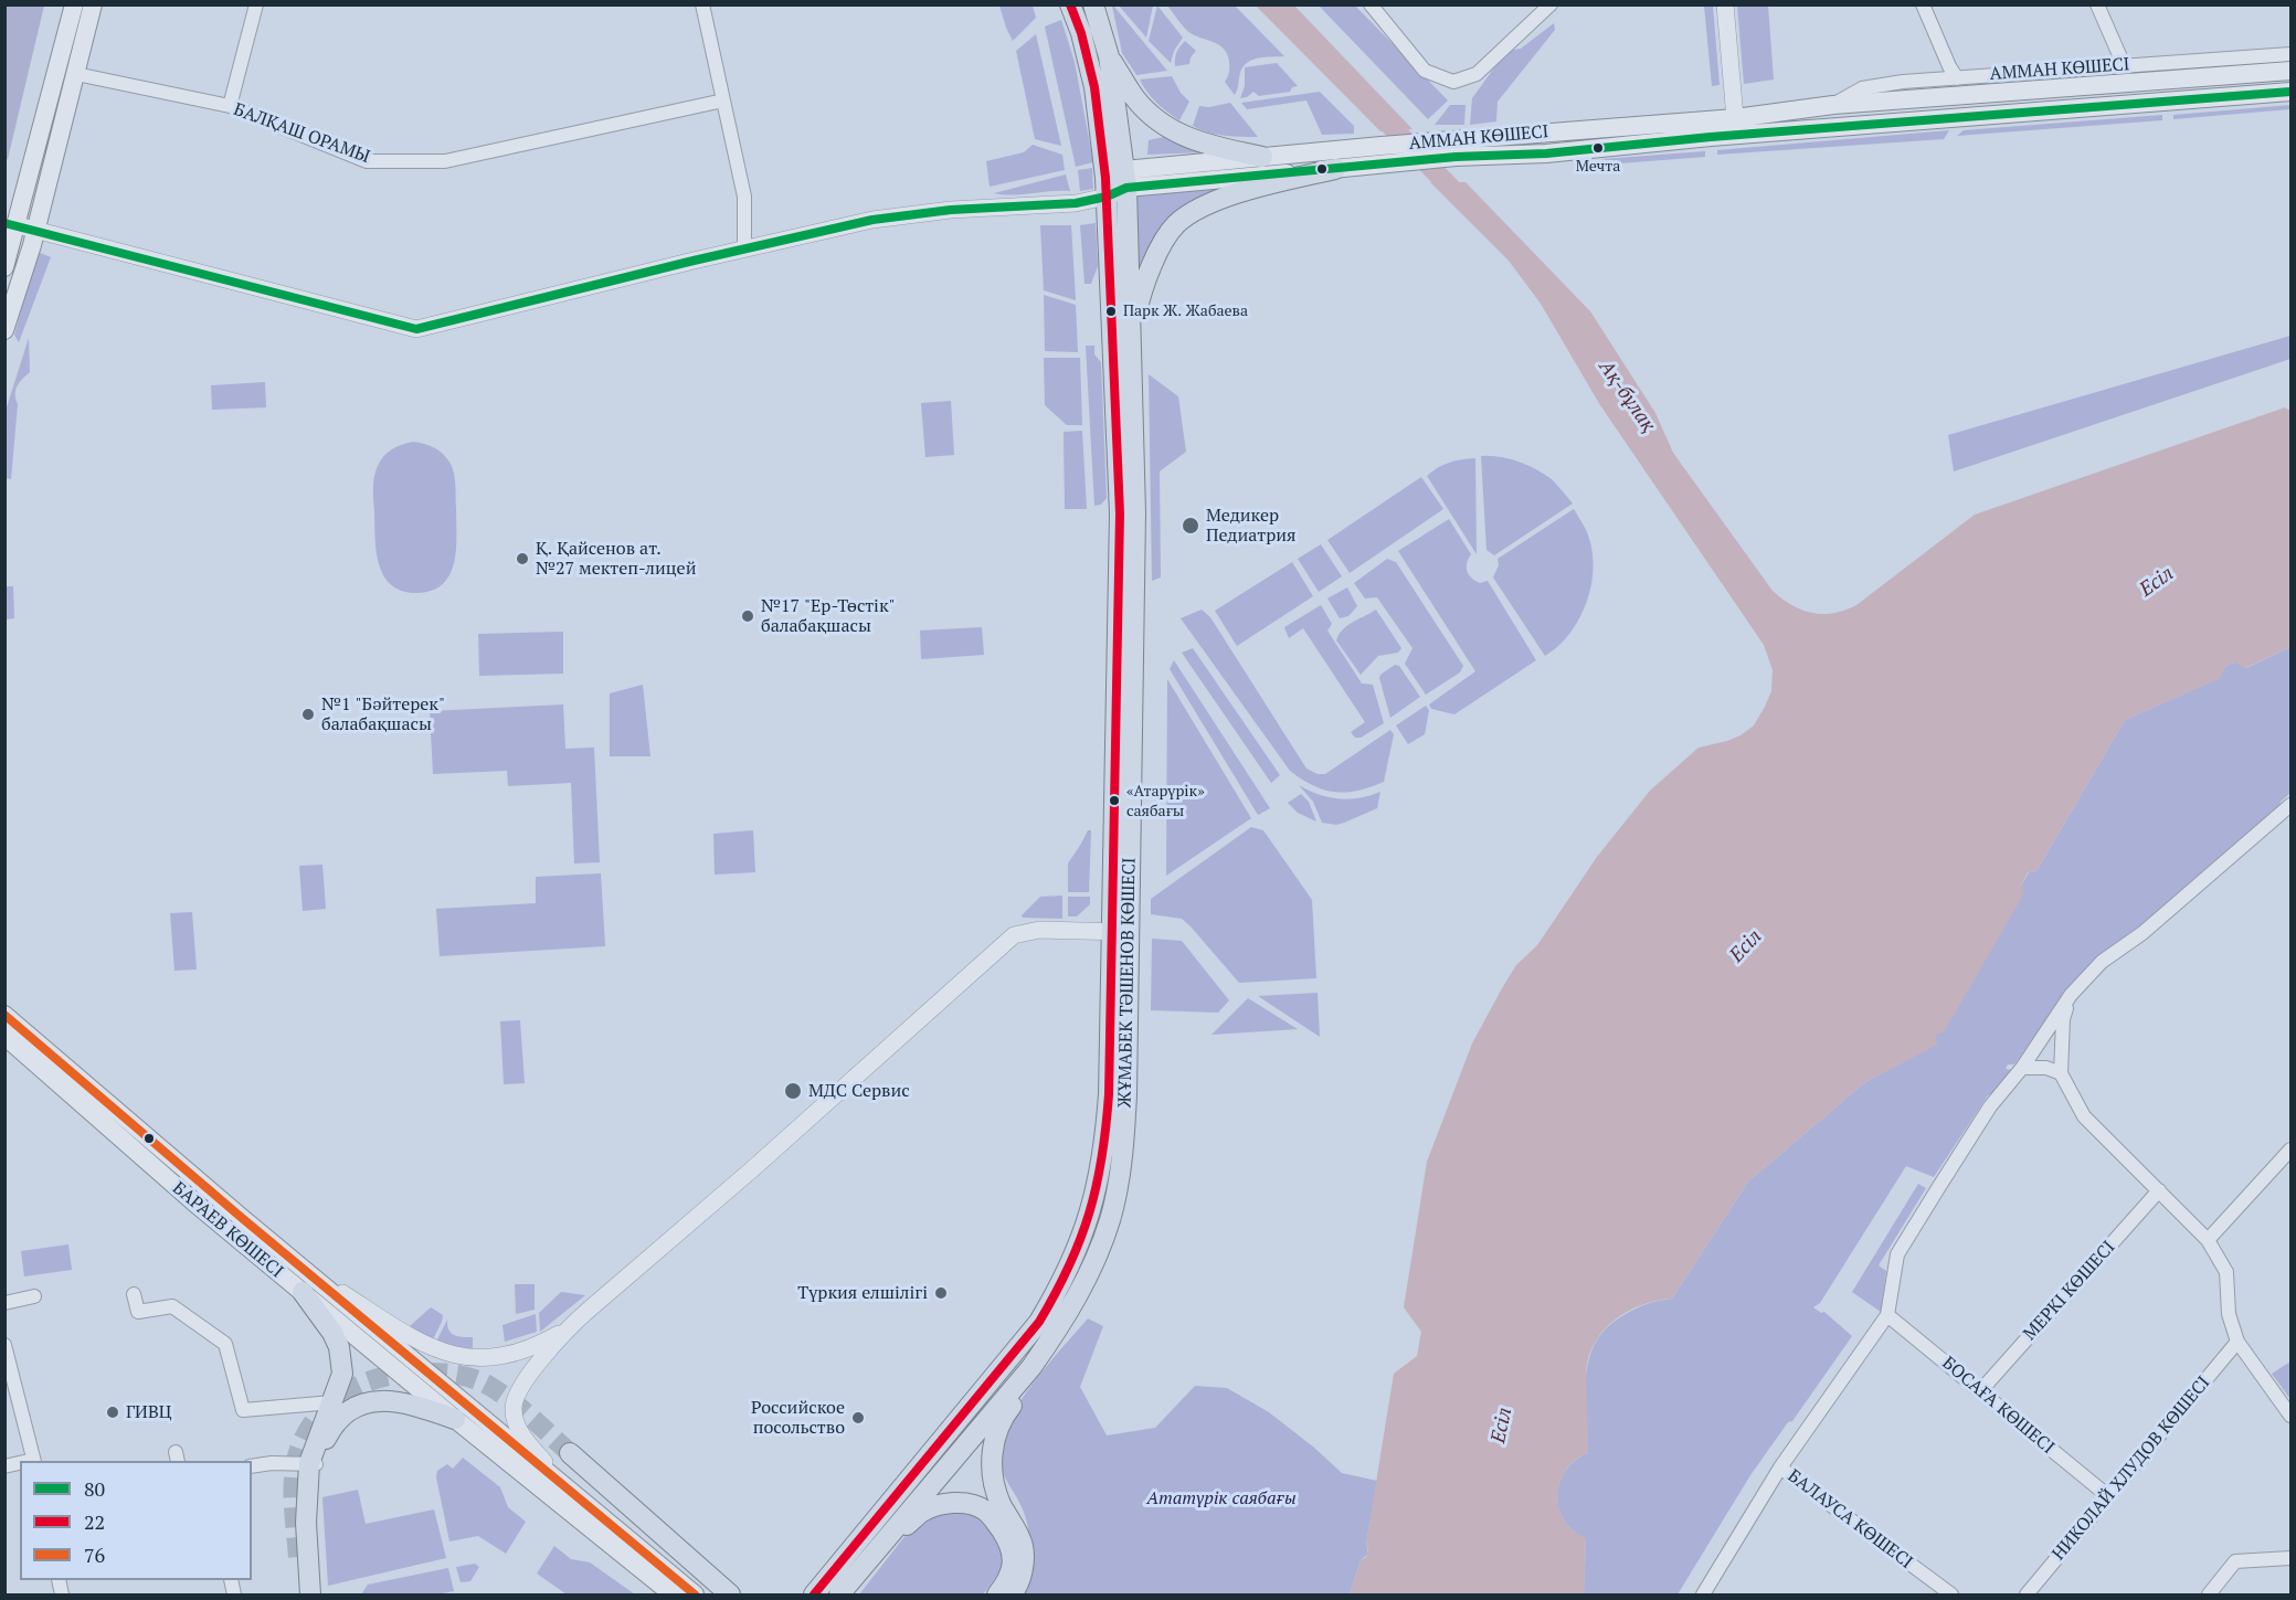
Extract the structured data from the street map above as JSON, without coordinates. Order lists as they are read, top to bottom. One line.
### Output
{"streets":{"main road":["АММАН КӨШЕСІ","ЖҰМАБЕК ТӘШЕНОВ КӨШЕСІ","БАРАЕВ КӨШЕСІ"],"street":["БАЛҚАШ ОРАМЫ","МЕРКІ КӨШЕСІ","БОСАҒА КӨШЕСІ","НИКОЛАЙ ХЛУДОВ КӨШЕСІ","БАЛАУСА КӨШЕСІ"]},"crossings":[["АММАН КӨШЕСІ","ЖҰМАБЕК ТӘШЕНОВ КӨШЕСІ"],["МЕРКІ КӨШЕСІ","БОСАҒА КӨШЕСІ"],["БОСАҒА КӨШЕСІ","НИКОЛАЙ ХЛУДОВ КӨШЕСІ"]],"water":["Ақ-бұлақ","Есіл"],"parks":["Ататүрік саябағы"],"places":["Мечта","Парк Ж. Жабаева","Медикер Педиатрия","Қ. Қайсенов ат. №27 мектеп-лицей","№17 \"Ер-Төстік\" балабақшасы","№1 \"Бәйтерек\" балабақшасы","«Атарүрік» саябағы","МДС Сервис","Түркия елшілігі","ГИВЦ","Российское посольство"],"lines":["transit line 22","transit line 80","transit line 76"],"legend":["80","22","76"]}
